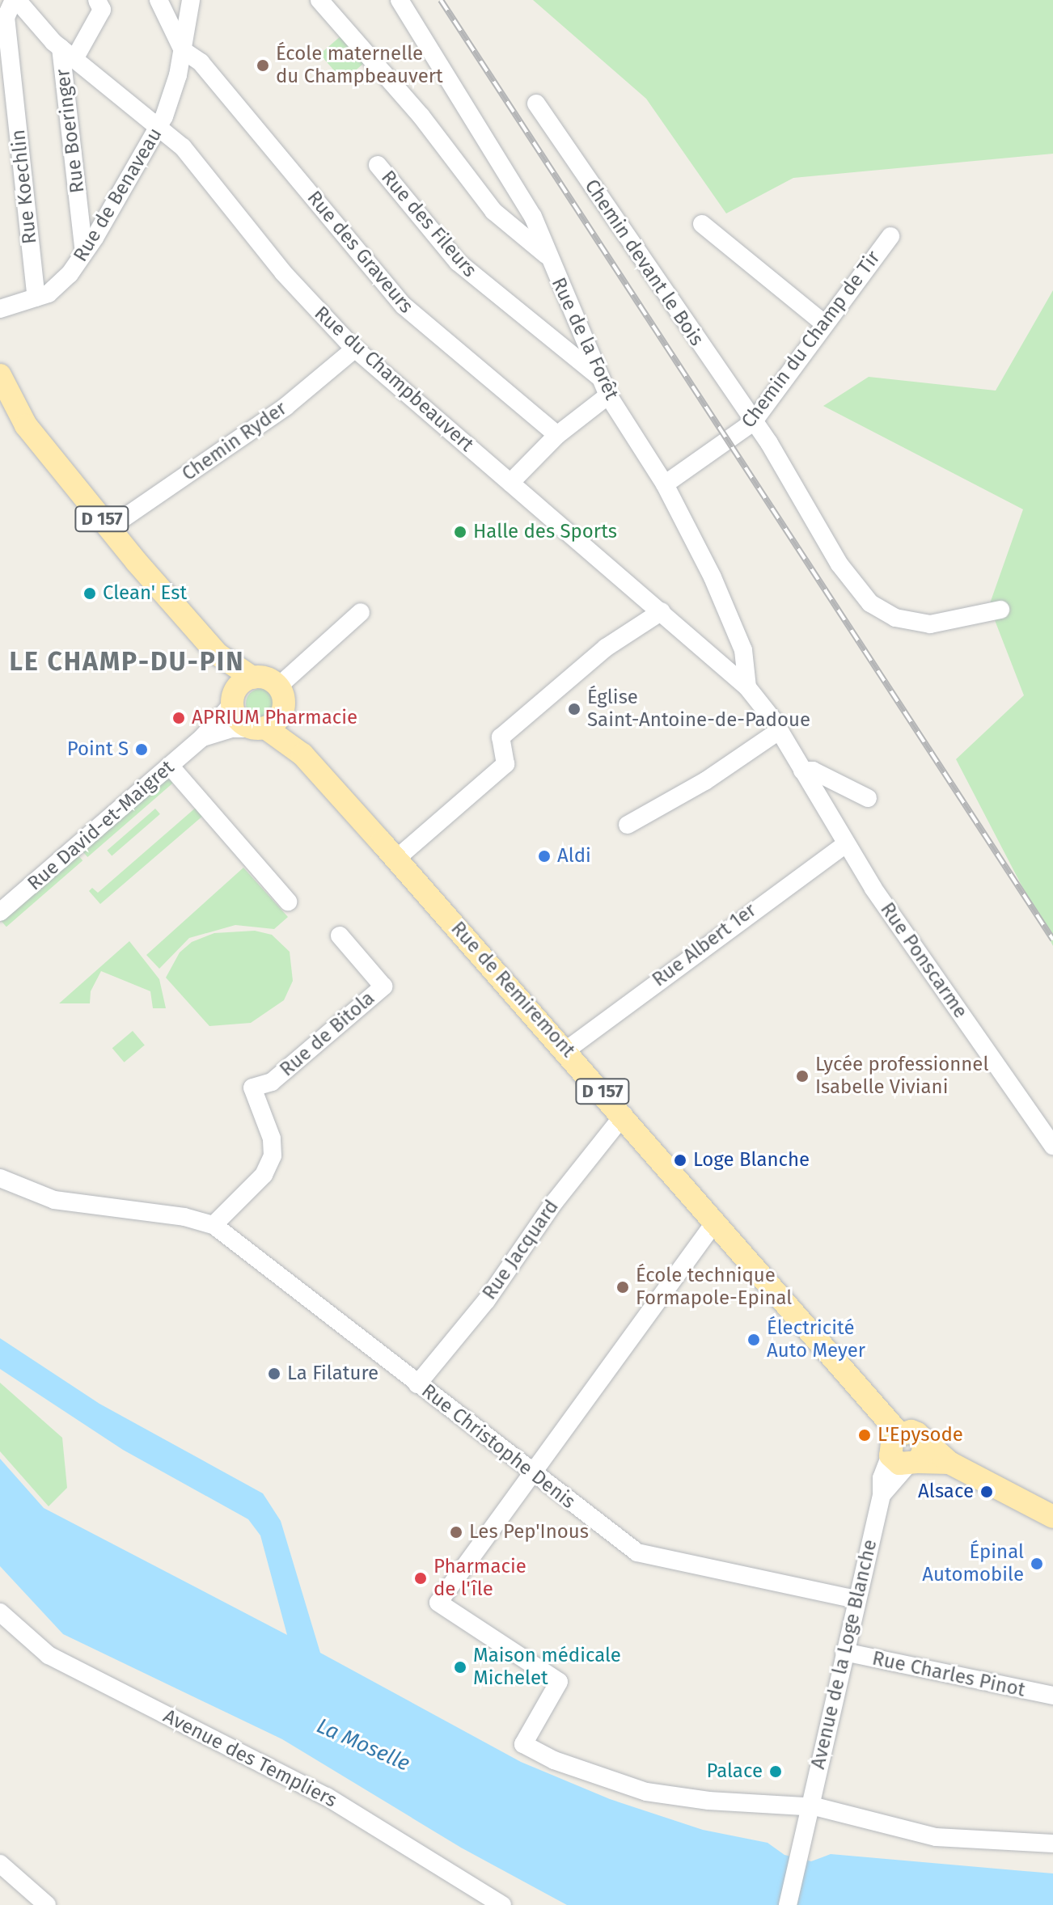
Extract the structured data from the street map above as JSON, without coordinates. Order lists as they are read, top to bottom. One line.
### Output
{"streets":{"main road":["D 157","Rue de Remiremont"],"street":["Rue Boeringer","Rue Koechlin","Rue de Benaveau","Rue des Fileurs","Rue des Graveurs","Chemin devant le Bois","Rue de la Forêt","Chemin du Champ de Tir","Rue du Champbeauvert","Chemin Ryder","Rue David-et-Maigret","Rue Albert 1er","Rue Ponscarme","Rue de Bitola","Rue Jacquard","Rue Christophe Denis","Avenue de la Loge Blanche","Rue Charles Pinot","Avenue des Templiers"]},"crossings":[["Rue Boeringer","Rue de Benaveau"],["Rue Boeringer","Rue du Champbeauvert"],["Rue Koechlin","Rue de Benaveau"],["Rue Koechlin","Rue du Champbeauvert"],["Rue de Benaveau","Rue des Graveurs"],["Rue de Benaveau","Rue du Champbeauvert"],["Rue des Fileurs","Rue de la Forêt"],["Chemin devant le Bois","Chemin du Champ de Tir"],["Rue de la Forêt","Chemin du Champ de Tir"],["Rue de la Forêt","Rue du Champbeauvert"],["Rue du Champbeauvert","Chemin Ryder"],["Rue du Champbeauvert","Rue Ponscarme"],["Chemin Ryder","D 157"],["D 157","Rue David-et-Maigret"],["D 157","Rue de Remiremont"],["Rue David-et-Maigret","Rue de Remiremont"],["Rue Albert 1er","Rue Ponscarme"],["Rue Albert 1er","Rue de Remiremont"],["Rue de Remiremont","Rue Jacquard"],["Rue de Remiremont","Avenue de la Loge Blanche"],["Rue de Bitola","Rue Christophe Denis"],["Rue Jacquard","Rue Christophe Denis"],["Rue Christophe Denis","Avenue de la Loge Blanche"],["Avenue de la Loge Blanche","Rue Charles Pinot"]],"districts":["LE CHAMP-DU-PIN"],"water":["La Moselle"],"places":["École maternelle du Champbeauvert","Halle des Sports","Clean' Est","Église Saint-Antoine-de-Padoue","APRIUM Pharmacie","Point S","Aldi","Lycée professionnel Isabelle Viviani","Loge Blanche","École technique Formapole-Epinal","Électricité Auto Meyer","La Filature","L'Epysode","Alsace","Les Pep'Inous","Épinal Automobile","Pharmacie de l'île","Maison médicale Michelet","Palace"]}
